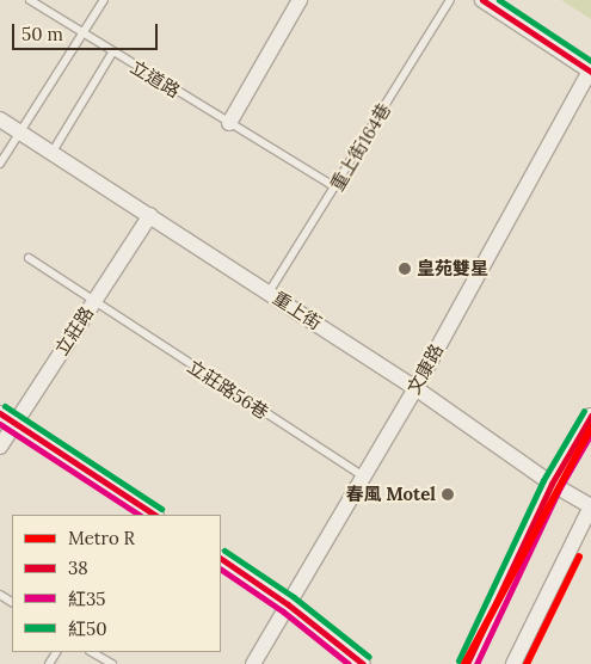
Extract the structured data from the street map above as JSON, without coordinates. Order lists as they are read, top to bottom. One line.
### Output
{"streets":{"street":["重上街","立莊路","文康路"],"lane":["立道路","重上街164巷","立莊路56巷"]},"crossings":[["立道路","重上街164巷"],["重上街164巷","重上街"],["重上街","立莊路"],["重上街","文康路"],["立莊路","立莊路56巷"],["文康路","立莊路56巷"]],"places":["皇苑雙星","春風 Motel"],"lines":["transit line 38","transit line 紅50","transit line 紅35","metro line R"],"legend":["Metro R","38","紅35","紅50"],"scale_bar":"50 m"}
